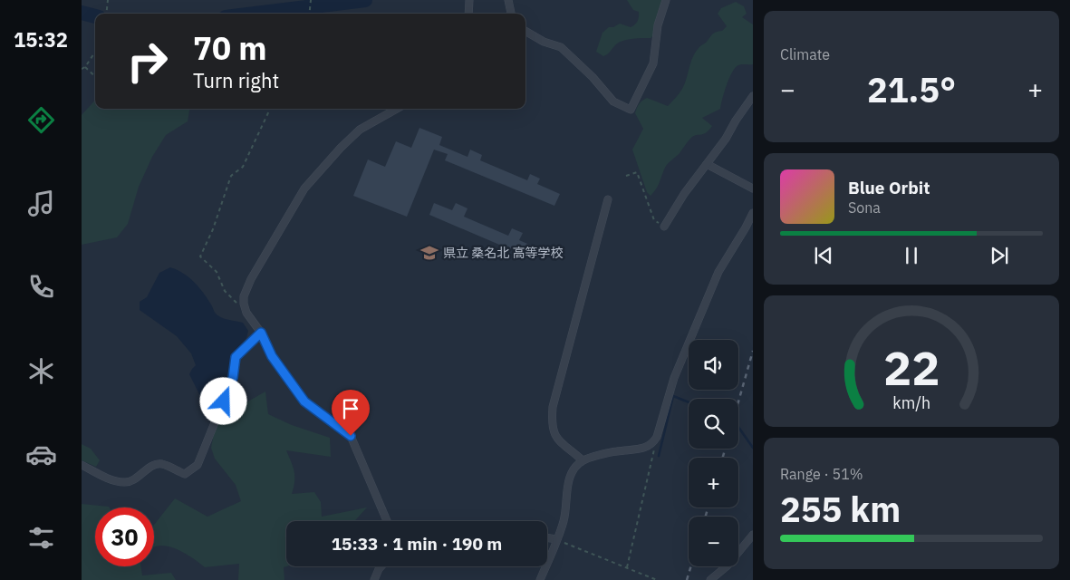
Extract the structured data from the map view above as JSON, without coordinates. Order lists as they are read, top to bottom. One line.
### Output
{"places":{"school or university":["県立 桑名北 高等学校"]},"page":{"tabs":"15:32","tile":["Climate",["Range · 51%","255 km"]],"turn":["70 m","Turn right"],"heat":["−","21.5°","+"],"song":["Blue Orbit","Sona"],"map_buttons":["+","−"],"limit":"30","trip":"15:33 · 1 min · 190 m","gauge":["22","km/h"]}}
